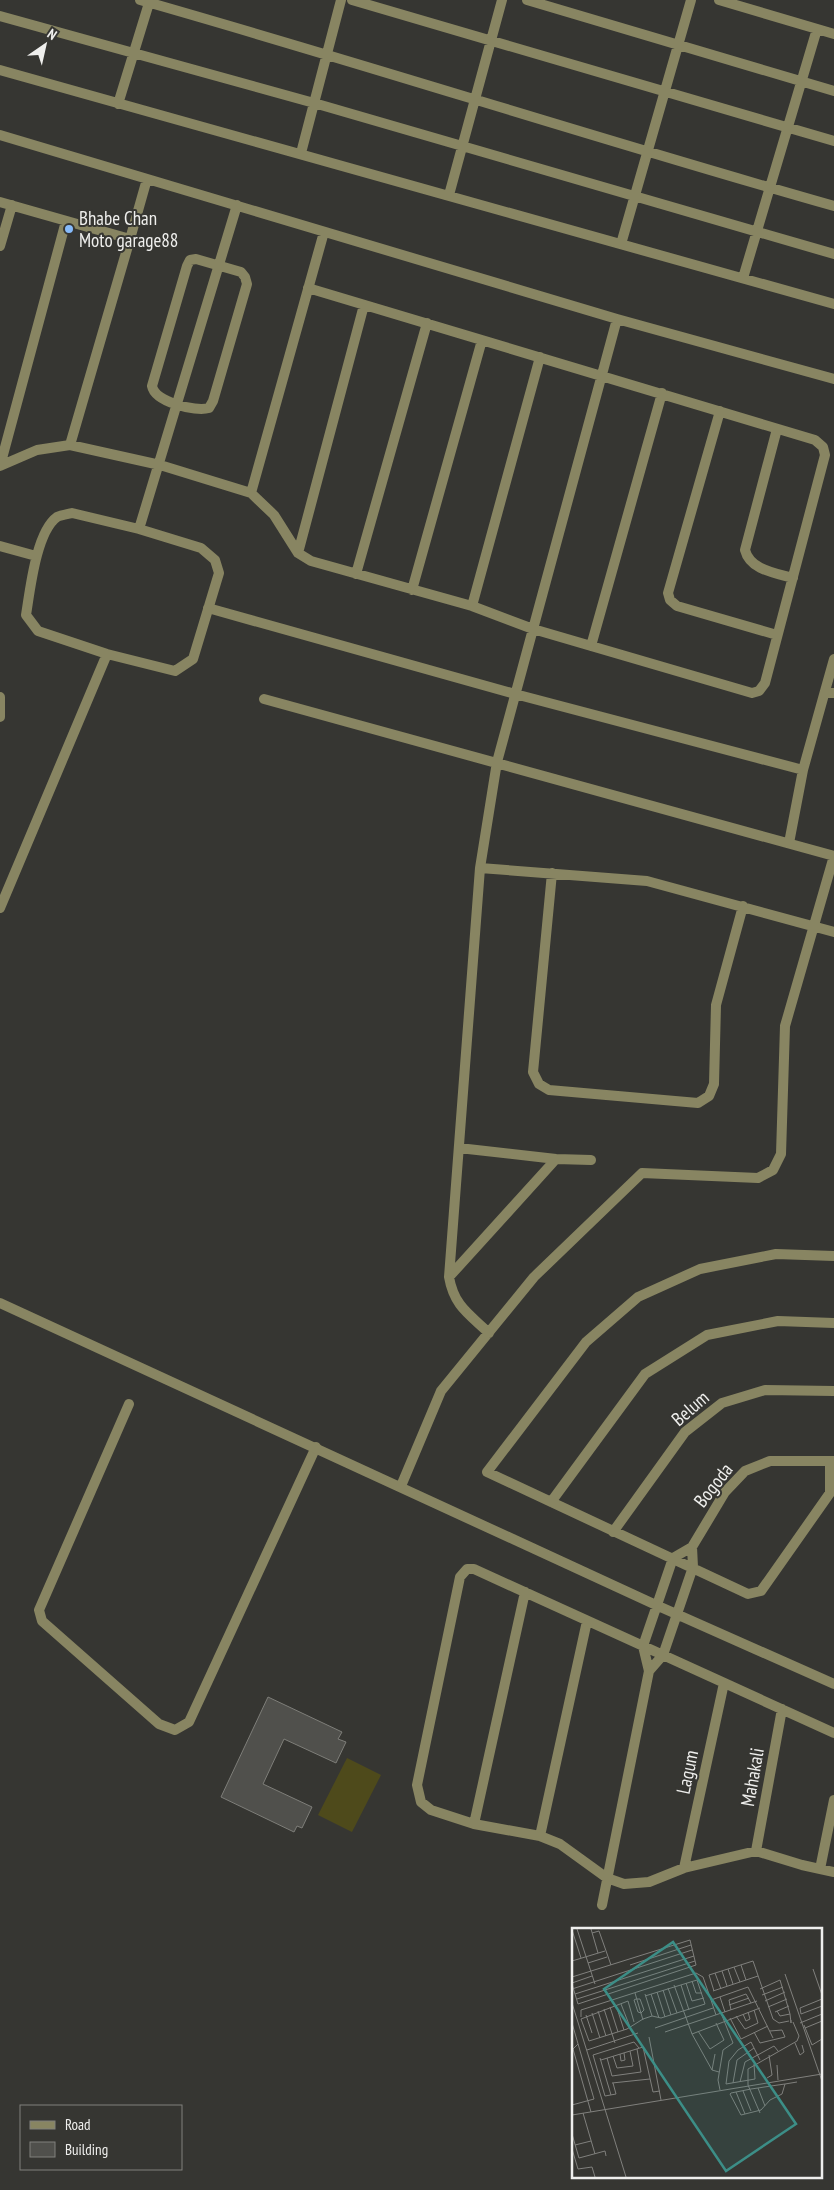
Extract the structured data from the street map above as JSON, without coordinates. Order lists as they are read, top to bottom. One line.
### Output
{"streets":{"street":["Belum","Bogoda","Lagum","Mahakali"]},"places":["Bhabe Chan Moto garage88"],"legend":["Road","Building"],"north":"top right"}
